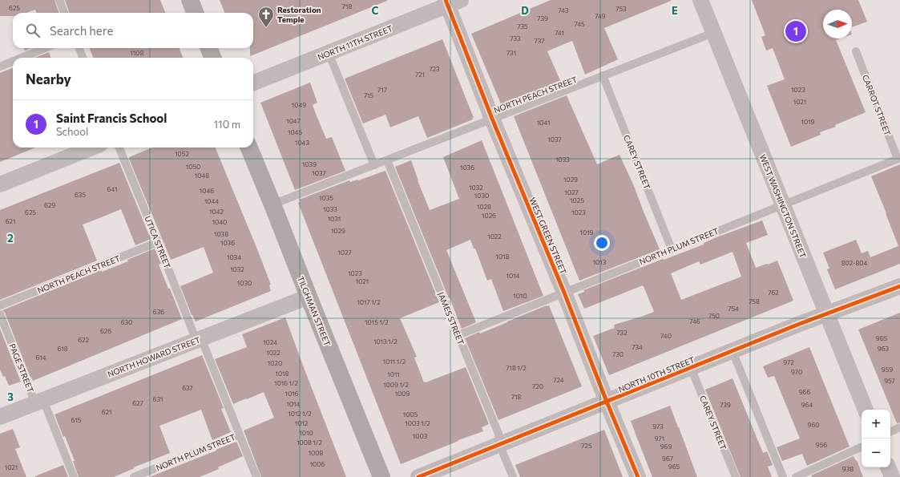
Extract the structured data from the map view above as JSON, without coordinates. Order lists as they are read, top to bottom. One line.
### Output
{"streets":{"main road":["TILGHMAN STREET"],"street":["NORTH 11TH STREET","WEST WASHINGTON STREET","WEST GREEN STREET","NORTH HOWARD STREET","NORTH 10TH STREET"],"lane":["NORTH PEACH STREET","CARROT STREET","CAREY STREET","UTICA STREET","NORTH PLUM STREET","JAMES STREET","PAGE STREET"]},"crossings":[["NORTH 11TH STREET","WEST GREEN STREET"],["NORTH PEACH STREET","CAREY STREET"],["NORTH PEACH STREET","WEST WASHINGTON STREET"],["NORTH PEACH STREET","WEST GREEN STREET"],["NORTH PEACH STREET","UTICA STREET"],["NORTH PEACH STREET","TILGHMAN STREET"],["NORTH PEACH STREET","JAMES STREET"],["CARROT STREET","NORTH PLUM STREET"],["CAREY STREET","NORTH PLUM STREET"],["CAREY STREET","NORTH 10TH STREET"],["WEST WASHINGTON STREET","NORTH PLUM STREET"],["WEST WASHINGTON STREET","NORTH 10TH STREET"],["WEST GREEN STREET","NORTH PLUM STREET"],["WEST GREEN STREET","NORTH 10TH STREET"],["UTICA STREET","NORTH PLUM STREET"],["UTICA STREET","NORTH HOWARD STREET"],["NORTH PLUM STREET","JAMES STREET"],["TILGHMAN STREET","NORTH HOWARD STREET"],["JAMES STREET","NORTH 10TH STREET"],["NORTH HOWARD STREET","PAGE STREET"]],"places":{"church":["Restoration Temple"]},"house_numbers":["718","625","753","743","749","739","745","735","741","733","737","1108","731","723","721","717","1023","715","1021","1049","1047","1019","1041","1045","1037","1043","1052","1033","1039","1050","1036","1037","1048","1029","1032","641","1046","1027","635","1030","1035","1025","1044","629","1028","1033","1042","625","1023","1026","1031","621","1040","1029","1019","1038","1022","1036","1027","1018","1034","1013","802-804","1032","1023","1014","1021","1030","762","1010","758","1017 1/2","754","636","750","746","630","1015 1/2","626","732","740","965","622","1013 1/2","1024","734","618","963","1022","730","614","1011 1/2","972","1020","718 1/2","959","970","1018","1011","724","957","1016 1/2","1009 1/2","720","637","966","1016","1009","718","631","627","1014","739","964","621","1012 1/2","1005","615","1012","1003 1/2","960","973","1010","1003","971","1008 1/2","956","725","969","1008","967","1006","965","1021","938"],"north":"right","page":{"search":"Search here","pins":"1","heading":"Nearby","list":[{"mark":"1","name":"Saint Francis School","note":"School","value":"110 m"}],"map_buttons":["+","−"]},"grid":{"columns":["C","D","E"],"rows":["2","3"]}}
